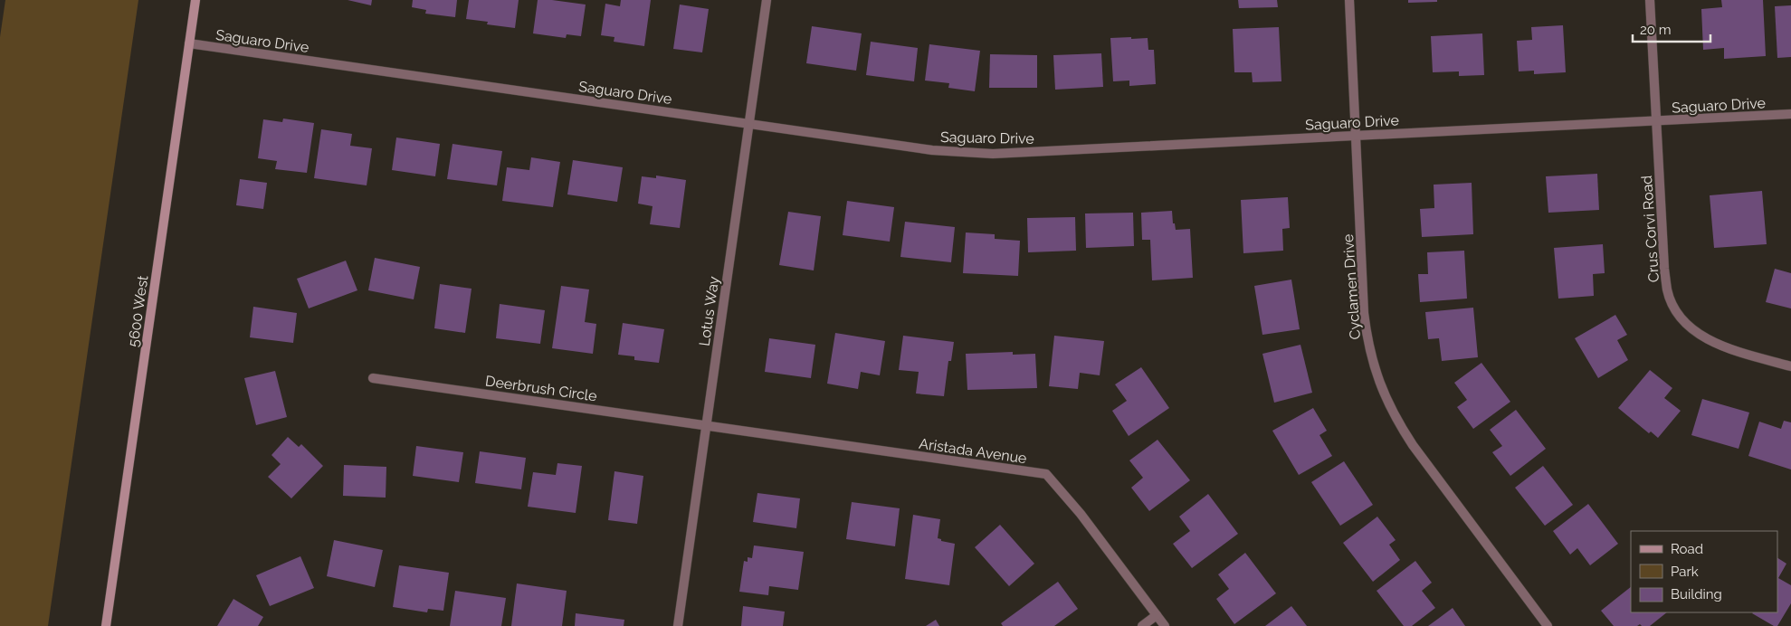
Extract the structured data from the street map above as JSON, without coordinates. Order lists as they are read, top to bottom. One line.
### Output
{"streets":{"main road":["5600 West"],"street":["Saguaro Drive","Crus Corvi Road","Cyclamen Drive","Lotus Way","Deerbrush Circle","Aristada Avenue"]},"crossings":[["Saguaro Drive","Crus Corvi Road"],["Saguaro Drive","Cyclamen Drive"],["Saguaro Drive","5600 West"],["Saguaro Drive","Lotus Way"],["Lotus Way","Deerbrush Circle"],["Lotus Way","Aristada Avenue"],["Deerbrush Circle","Aristada Avenue"]],"legend":["Road","Park","Building"],"scale_bar":"20 m"}
